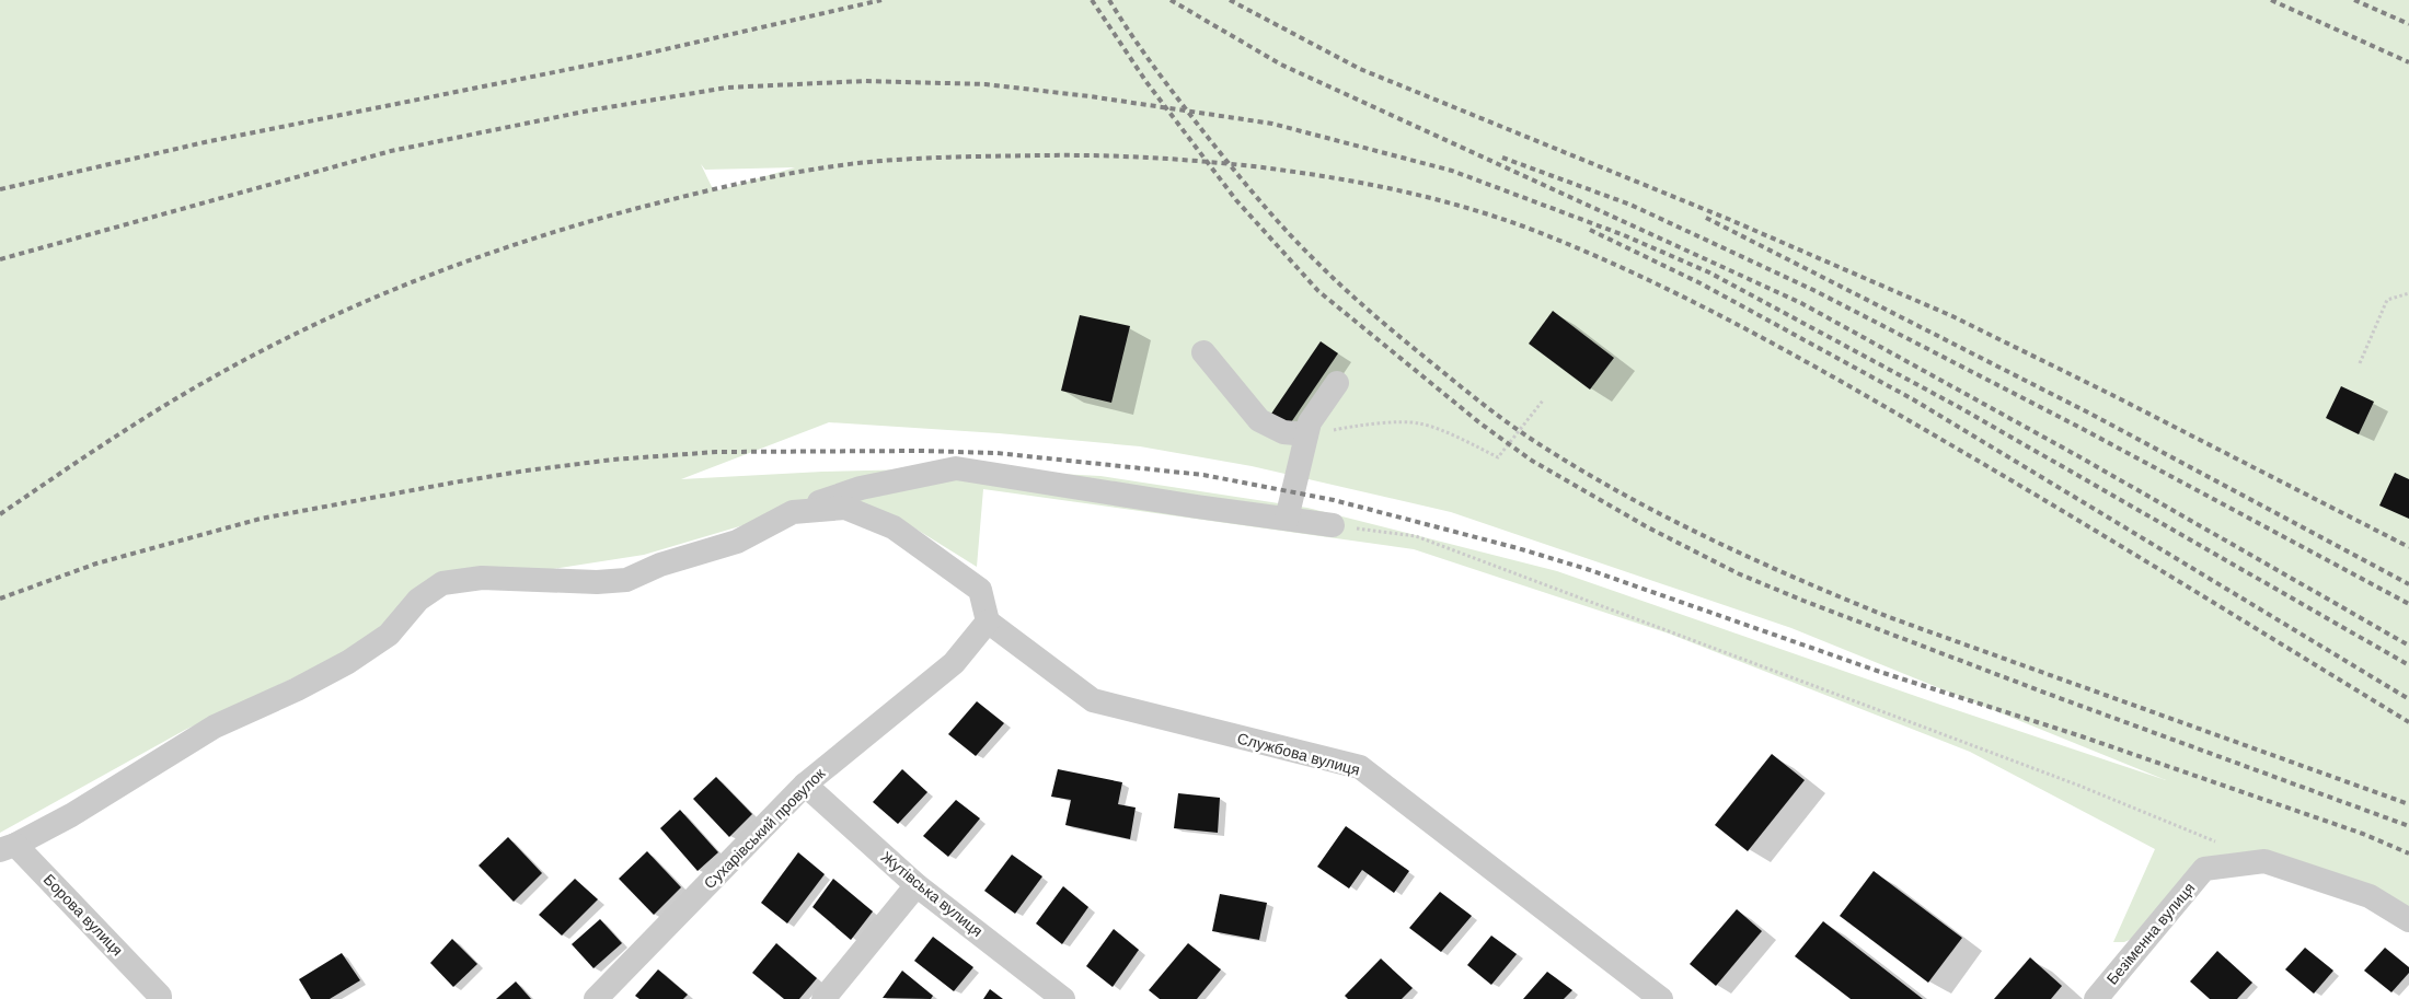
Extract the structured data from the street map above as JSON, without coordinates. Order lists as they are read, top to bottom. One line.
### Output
{"streets":{"street":["Службова вулиця","Сухарівський провулок","Жутівська вулиця","Борова вулиця","Безіменна вулиця"]},"crossings":[["Службова вулиця","Сухарівський провулок"],["Сухарівський провулок","Жутівська вулиця"]]}
